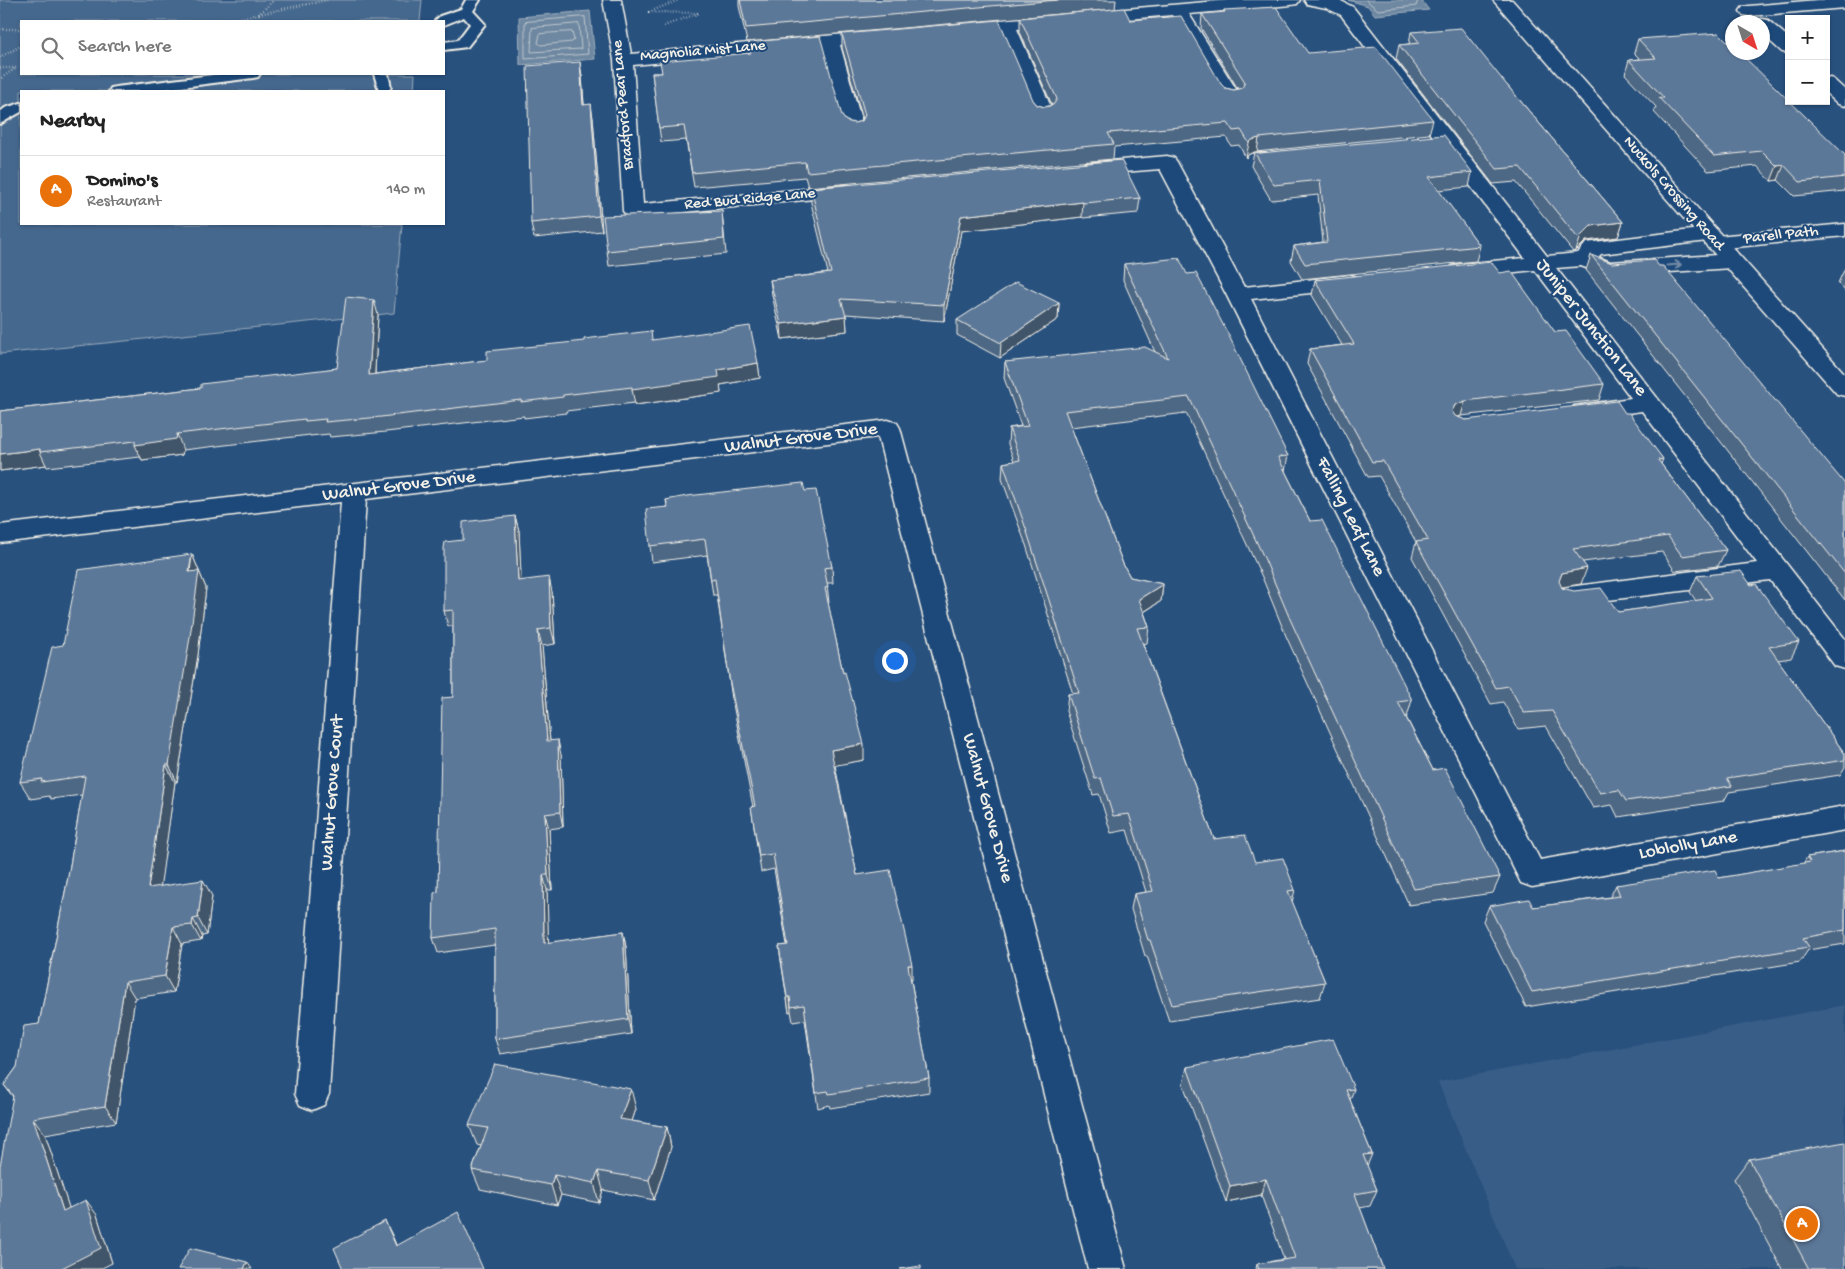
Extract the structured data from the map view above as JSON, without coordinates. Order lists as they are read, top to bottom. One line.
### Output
{"streets":{"street":["Magnolia Mist Lane","Bradford Pear Lane","Nuckols Crossing Road","Red Bud Ridge Lane","Parell Path","Juniper Junction Lane","Walnut Grove Drive","Falling Leaf Lane","Walnut Grove Court","Loblolly Lane"]},"crossings":[["Magnolia Mist Lane","Bradford Pear Lane"],["Bradford Pear Lane","Red Bud Ridge Lane"],["Nuckols Crossing Road","Parell Path"],["Walnut Grove Drive","Walnut Grove Court"],["Falling Leaf Lane","Loblolly Lane"]],"north":"bottom right","page":{"map_buttons":["+","−"],"search":"Search here","heading":"Nearby","list":[{"mark":"A","name":"Domino's","note":"Restaurant","value":"140 m"}],"pins":"A"}}
